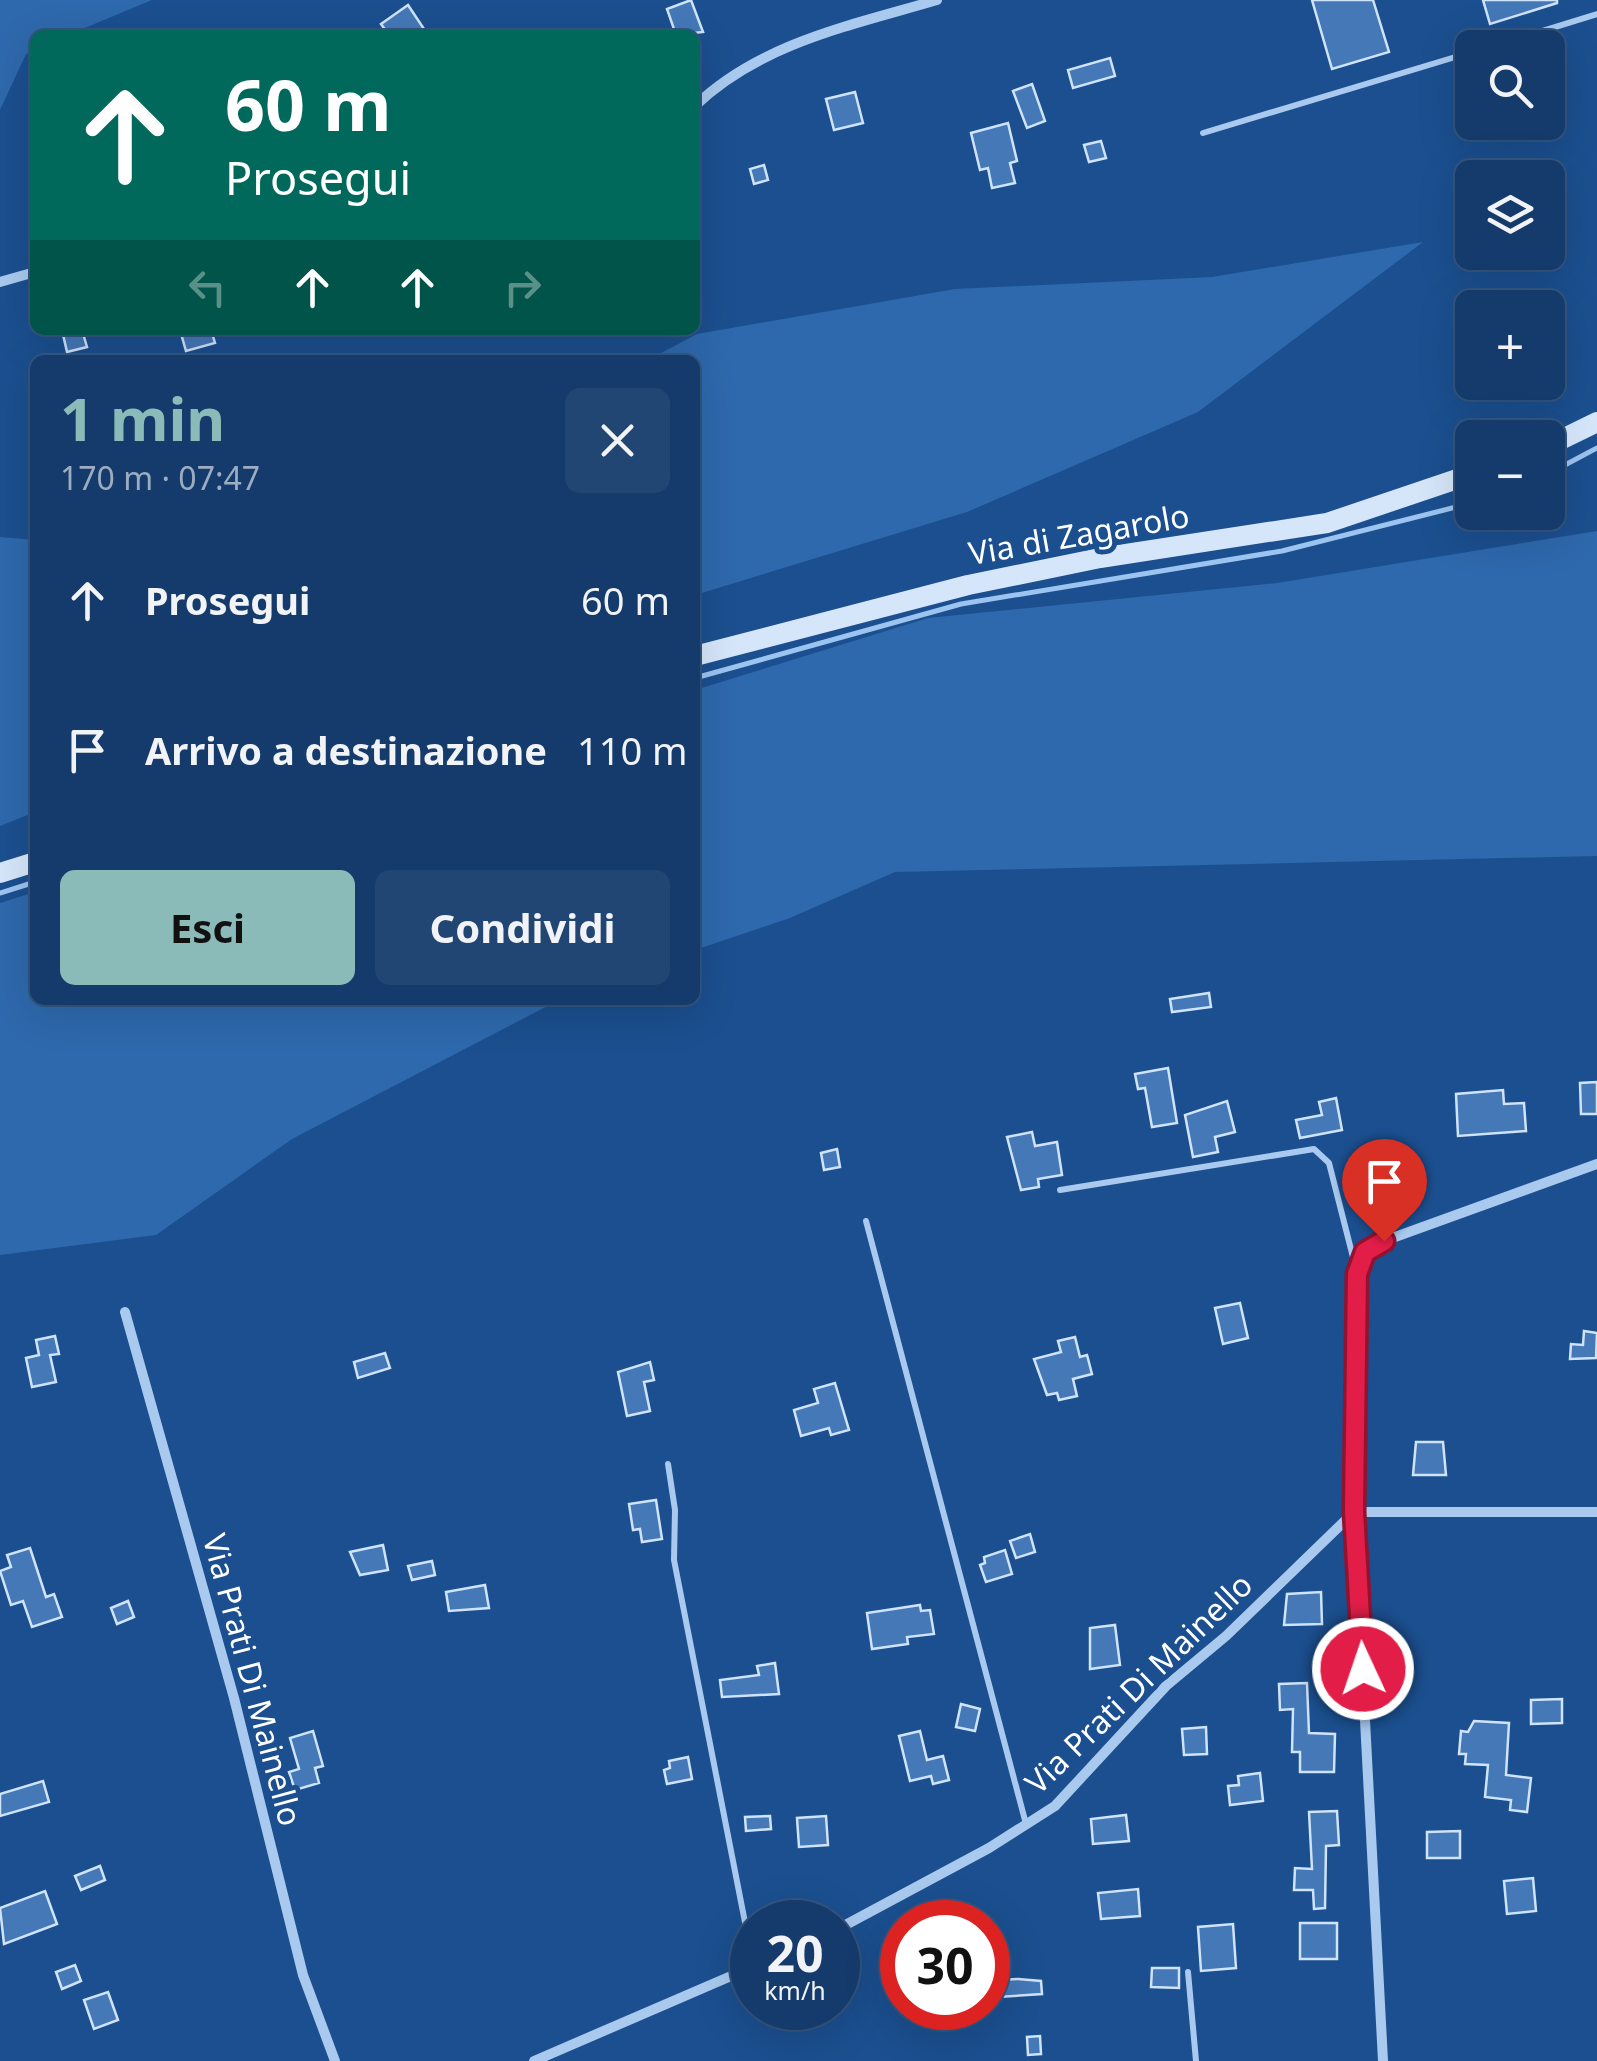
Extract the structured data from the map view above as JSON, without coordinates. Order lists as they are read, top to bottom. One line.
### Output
{"streets":{"main road":["Via di Zagarolo"],"street":["Via Prati Di Mainello"]},"page":{"map_buttons":["+","−"],"turn":["60 m","Prosegui"],"heading":["1 min","170 m · 07:47"],"list":[{"name":"Prosegui","value":"60 m"},{"name":"Arrivo a destinazione","value":"110 m"}],"buttons":["Esci","Condividi"],"speed":"20 km/h","limit":"30"}}
